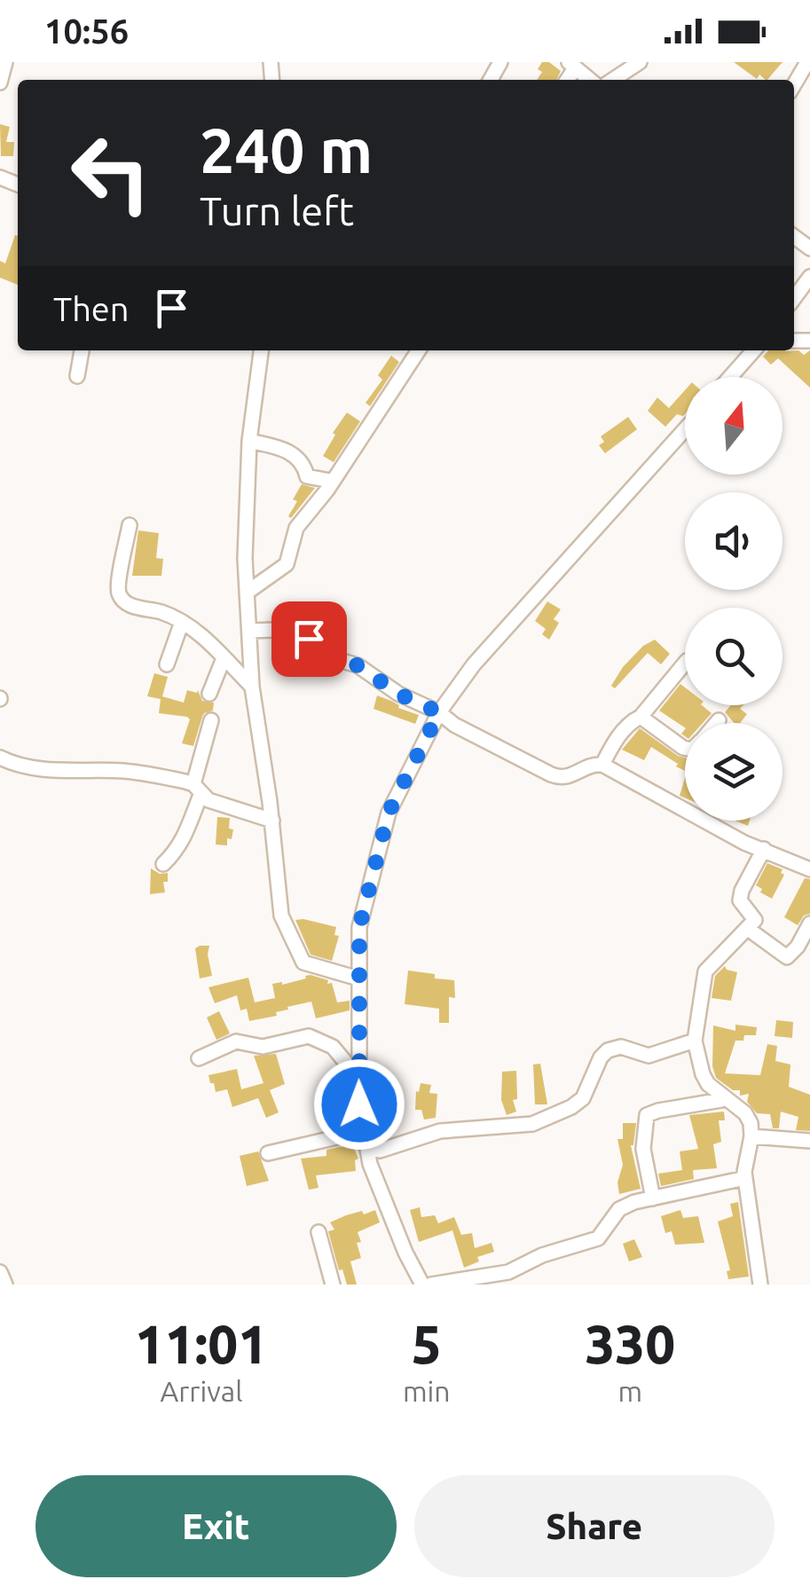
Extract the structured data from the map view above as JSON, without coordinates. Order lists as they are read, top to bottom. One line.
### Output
{"north":"top","page":{"status":"10:56","turn":["240 m","Turn left"],"then":"Then","eta":["11:01","Arrival","5","min","330","m"],"buttons":["Exit","Share"]}}
